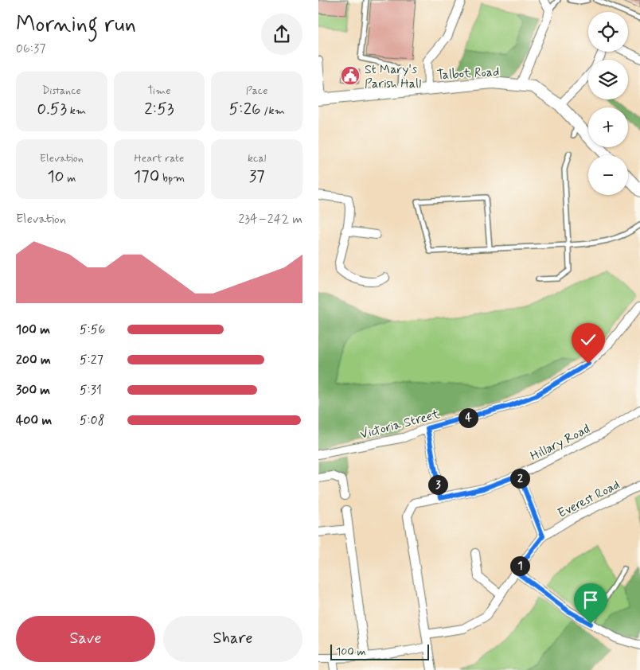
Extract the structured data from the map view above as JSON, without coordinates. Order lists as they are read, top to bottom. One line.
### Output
{"streets":{"street":["Talbot Road","Victoria Street","Hillary Road","Everest Road"]},"crossings":[["Hillary Road","Everest Road"]],"places":{"public building":["St Mary's Parish Hall"]},"scale_bar":"100 m","page":{"heading":["Morning run","06:37"],"map_buttons":["+","−"],"stats":[["Distance","0.53 km"],["Time","2:53"],["Pace","5:26 /km"],["Elevation","10 m"],["Heart rate","170 bpm"],["kcal","37"]],"chart":["Elevation","234–242 m"],"list":[{"name":"100 m","note":"5:56"},{"name":"200 m","note":"5:27"},{"name":"300 m","note":"5:31"},{"name":"400 m","note":"5:08"}],"pins":["4","2","3","1"],"buttons":["Save","Share"],"scale":"100 m"}}
